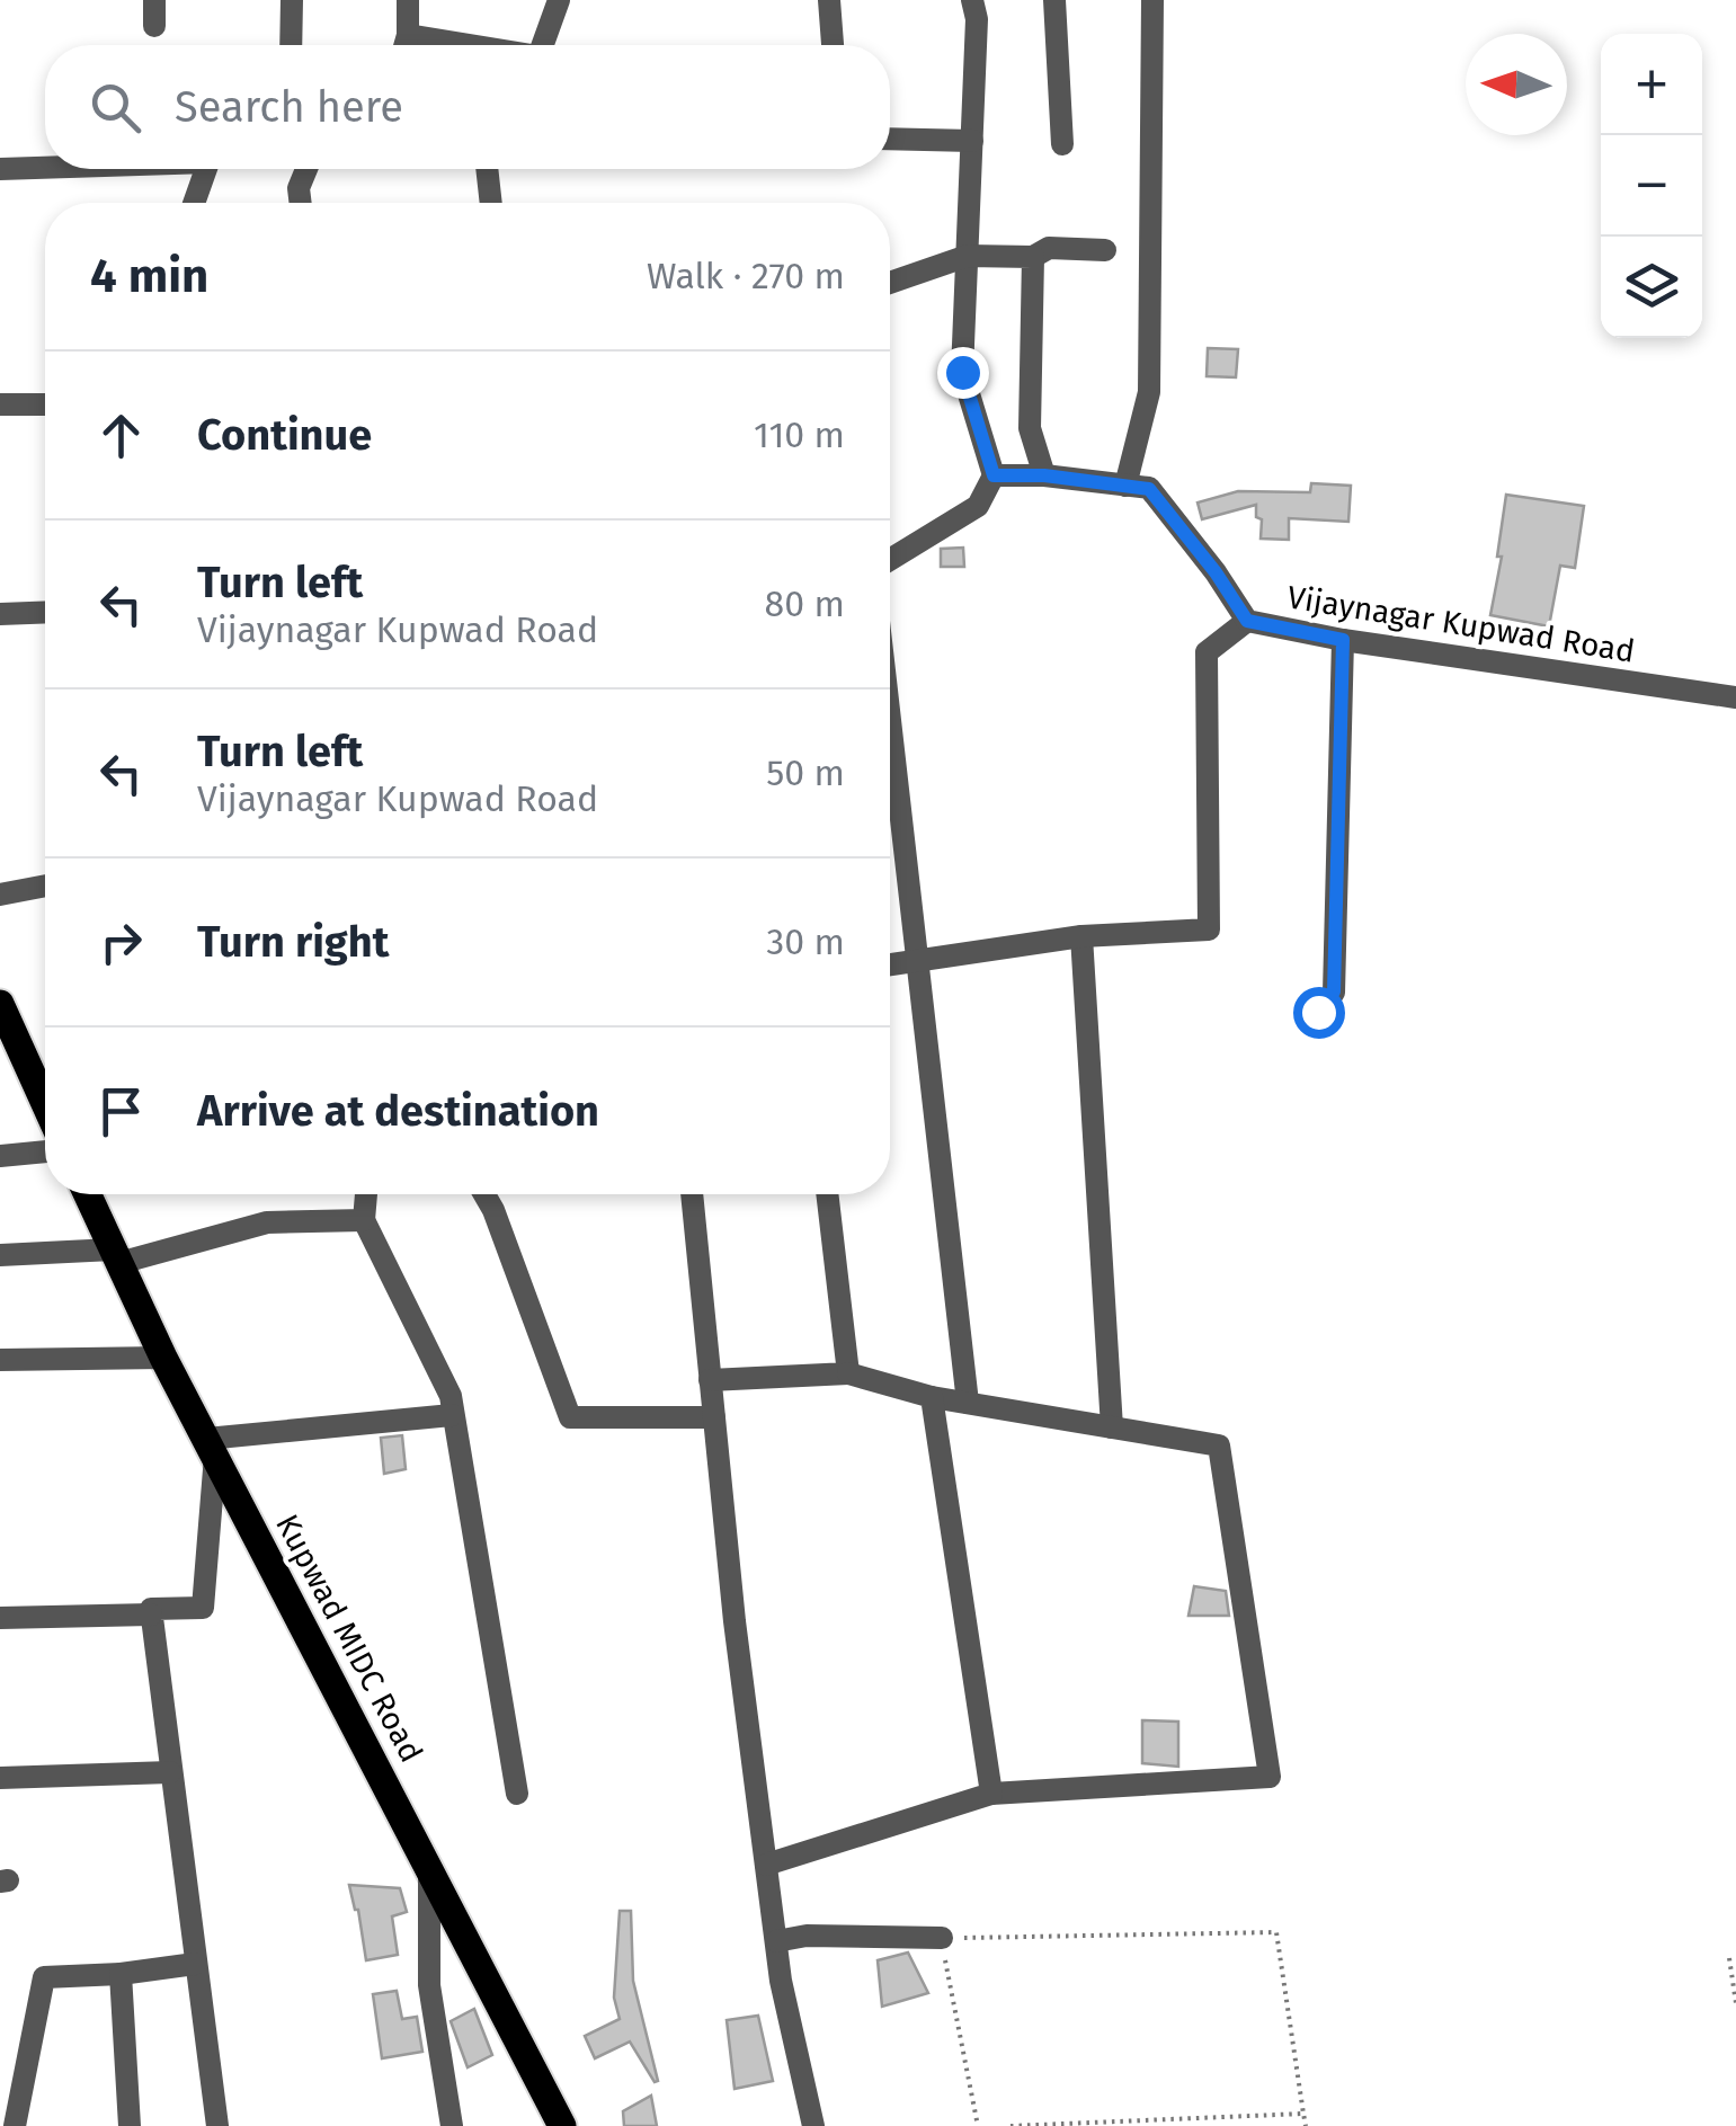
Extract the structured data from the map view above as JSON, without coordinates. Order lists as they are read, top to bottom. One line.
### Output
{"streets":{"main road":["Kupwad MIDC Road"],"street":["Vijaynagar Kupwad Road"]},"north":"left","page":{"map_buttons":["+","−"],"search":"Search here","heading":["4 min","Walk · 270 m"],"list":[["Continue","110 m"],["Turn left","Vijaynagar Kupwad Road","80 m"],["Turn left","Vijaynagar Kupwad Road","50 m"],["Turn right","30 m"],"Arrive at destination"]}}
